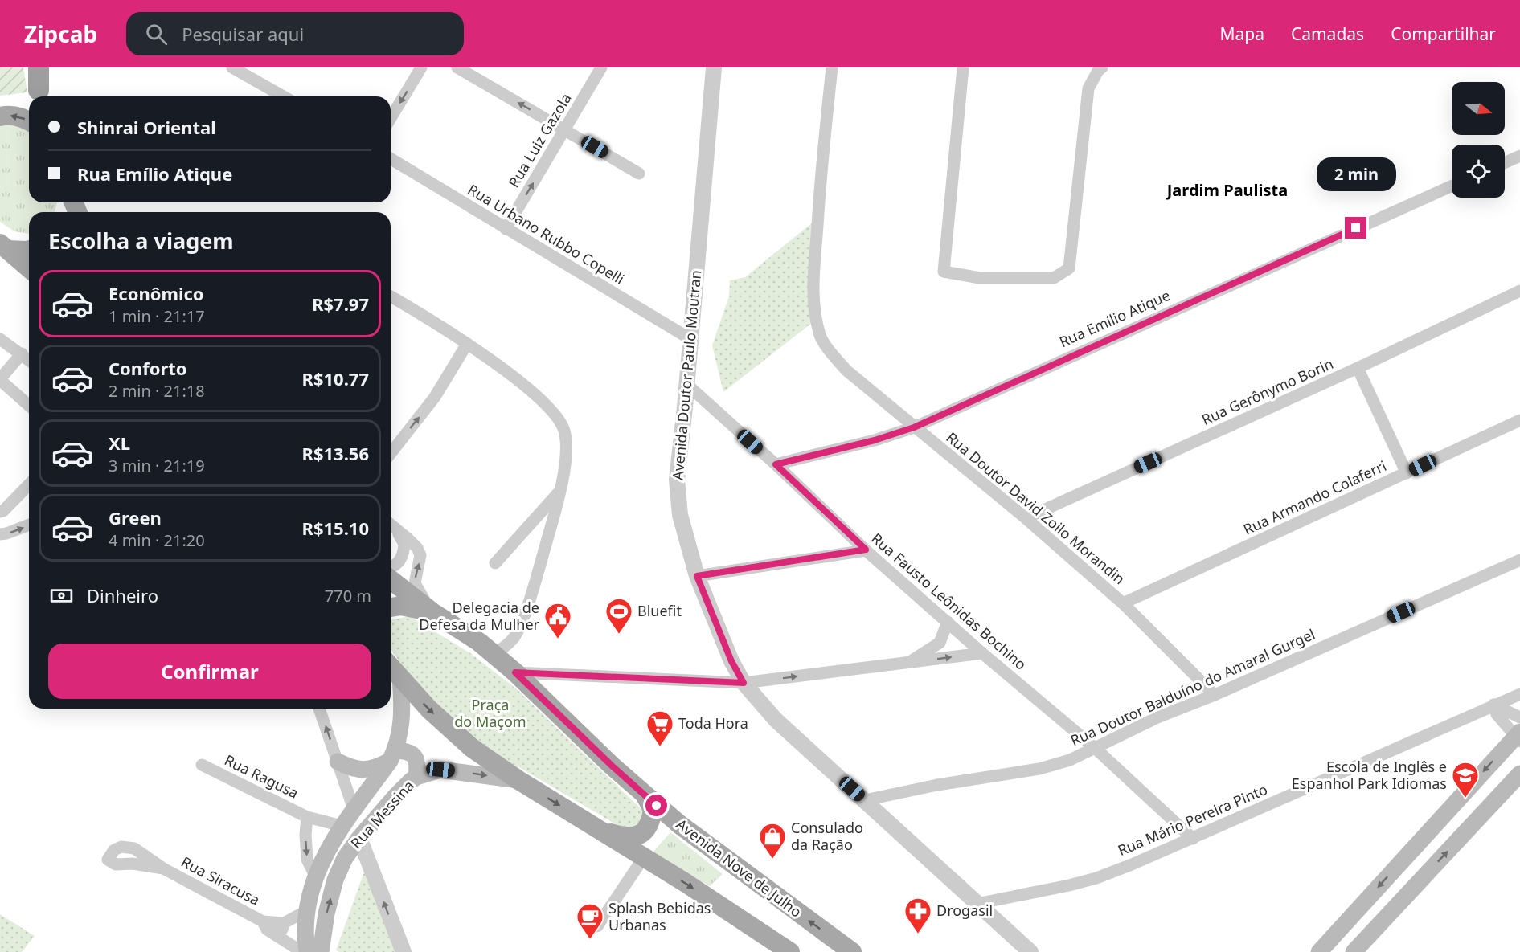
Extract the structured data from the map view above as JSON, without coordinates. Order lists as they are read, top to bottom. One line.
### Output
{"streets":{"main road":["Rua Messina","Avenida Nove de Julho"],"street":["Rua Luiz Gazola","Rua Urbano Rubbo Copelli","Rua Emílio Atique","Avenida Doutor Paulo Moutran","Rua Gerônymo Borin","Rua Armando Colaferri","Rua Doutor David Zoilo Morandin","Rua Fausto Leônidas Bochino","Rua Doutor Balduíno do Amaral Gurgel","Rua Ragusa","Rua Mário Pereira Pinto","Rua Siracusa"]},"crossings":[["Rua Luiz Gazola","Rua Urbano Rubbo Copelli"],["Rua Urbano Rubbo Copelli","Avenida Doutor Paulo Moutran"],["Rua Emílio Atique","Rua Doutor David Zoilo Morandin"],["Rua Emílio Atique","Rua Fausto Leônidas Bochino"],["Avenida Doutor Paulo Moutran","Rua Fausto Leônidas Bochino"],["Avenida Doutor Paulo Moutran","Rua Doutor Balduíno do Amaral Gurgel"],["Avenida Doutor Paulo Moutran","Rua Mário Pereira Pinto"],["Rua Gerônymo Borin","Rua Doutor David Zoilo Morandin"],["Rua Armando Colaferri","Rua Doutor David Zoilo Morandin"],["Rua Doutor David Zoilo Morandin","Rua Doutor Balduíno do Amaral Gurgel"],["Rua Fausto Leônidas Bochino","Rua Doutor Balduíno do Amaral Gurgel"],["Rua Fausto Leônidas Bochino","Rua Mário Pereira Pinto"],["Rua Ragusa","Rua Messina"]],"one_way":["Rua Luiz Gazola"],"districts":["Jardim Paulista"],"parks":["Praça do Maçom"],"places":{"sports":["Bluefit"],"public building":["Delegacia de Defesa da Mulher"],"supermarket":["Toda Hora"],"school or university":["Escola de Inglês e Espanhol Park Idiomas"],"shop":["Consulado da Ração"],"pharmacy":["Drogasil"],"cafe":["Splash Bebidas Urbanas"]},"north":"right","page":{"header":"Zipcab","search":"Pesquisar aqui","nav":["Mapa","Camadas","Compartilhar"],"banner":["Shinrai Oriental","Rua Emílio Atique"],"bubble":"2 min","heading":"Escolha a viagem","list":[{"name":"Econômico","note":"1 min · 21:17","value":"R$7.97"},{"name":"Conforto","note":"2 min · 21:18","value":"R$10.77"},{"name":"XL","note":"3 min · 21:19","value":"R$13.56"},{"name":"Green","note":"4 min · 21:20","value":"R$15.10"}],"pay":["Dinheiro","770 m"],"buttons":"Confirmar"}}
